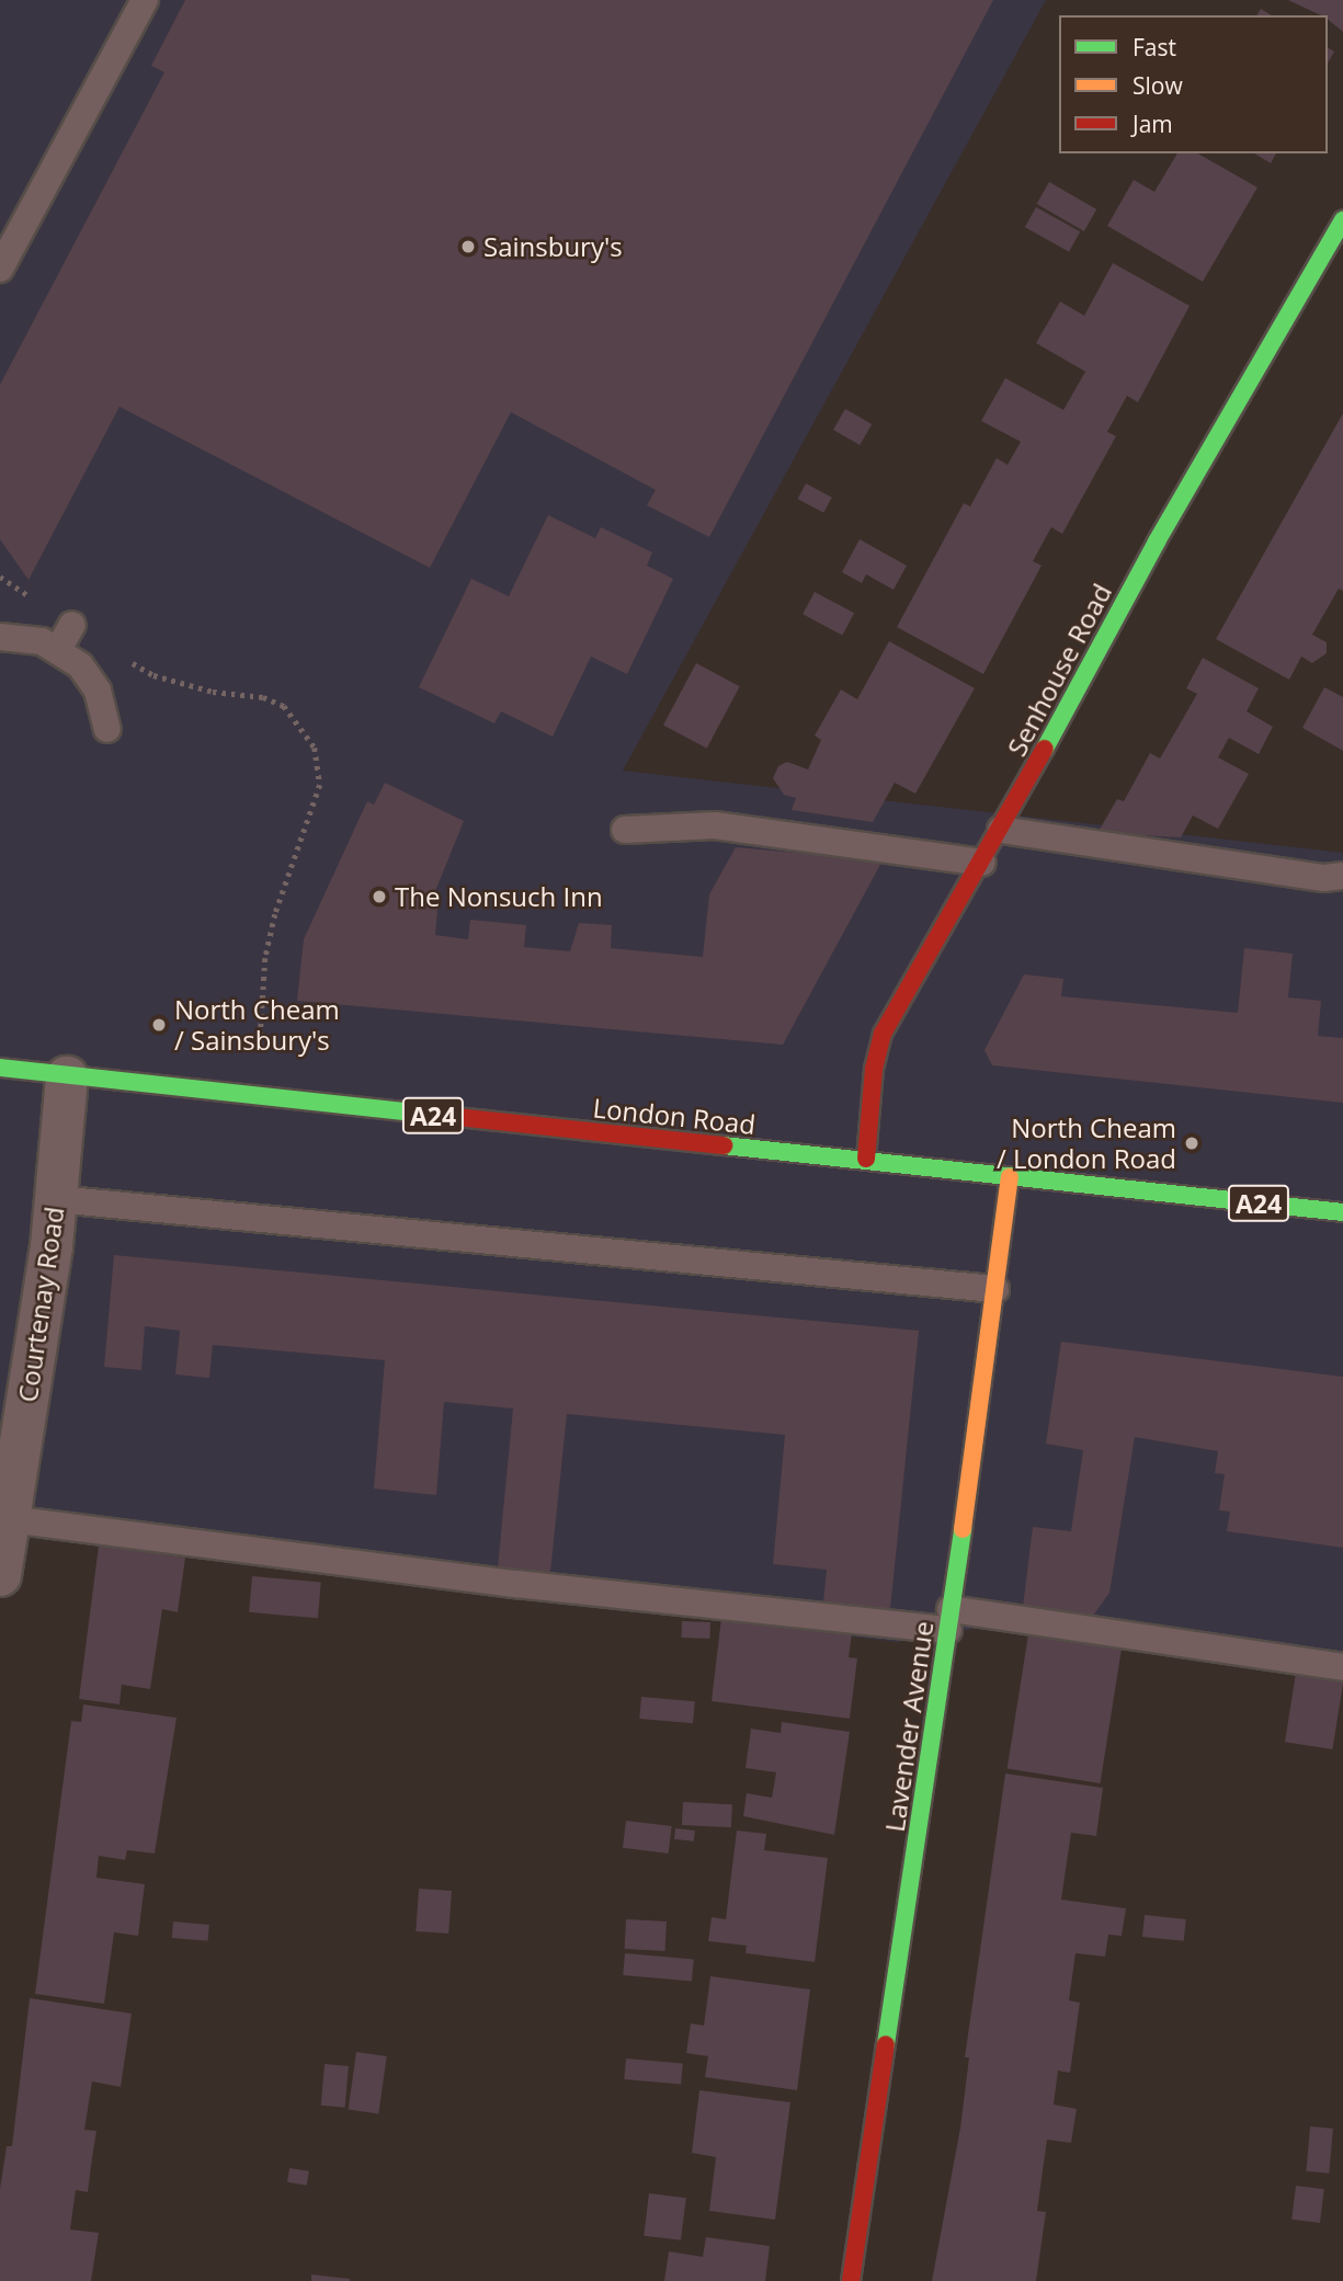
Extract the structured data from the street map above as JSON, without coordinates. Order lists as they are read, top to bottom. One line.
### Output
{"streets":{"main road":["Senhouse Road","A24","London Road","Lavender Avenue"],"street":["Courtenay Road"]},"crossings":[["Senhouse Road","London Road"],["London Road","Courtenay Road"],["London Road","Lavender Avenue"]],"places":["Sainsbury's","The Nonsuch Inn","North Cheam / Sainsbury's","North Cheam / London Road"],"legend":["Fast","Slow","Jam"]}
